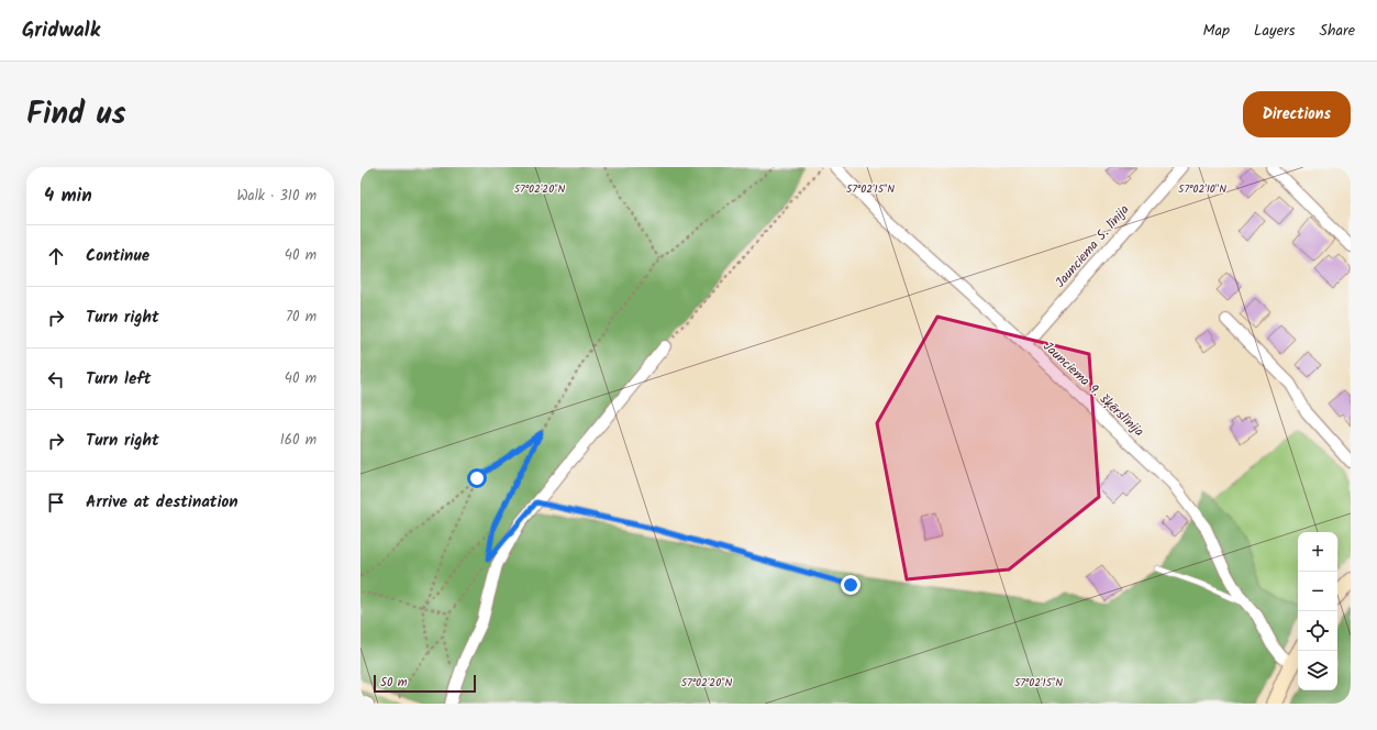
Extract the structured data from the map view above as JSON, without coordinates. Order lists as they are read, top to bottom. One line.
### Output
{"streets":{"street":["Jaunciema 5. līnija","Jaunciema 9. šķērslīnija"]},"crossings":[["Jaunciema 5. līnija","Jaunciema 9. šķērslīnija"]],"scale_bar":"50 m","page":{"header":"Gridwalk","nav":["Map","Layers","Share"],"title":"Find us","buttons":"Directions","heading":["4 min","Walk · 310 m"],"list":[["Continue","40 m"],["Turn right","70 m"],["Turn left","40 m"],["Turn right","160 m"],"Arrive at destination"],"map_buttons":["+","−"],"scale":"50 m"},"coordinates":["57°02'20\"N","57°02'15\"N","57°02'10\"N"]}
